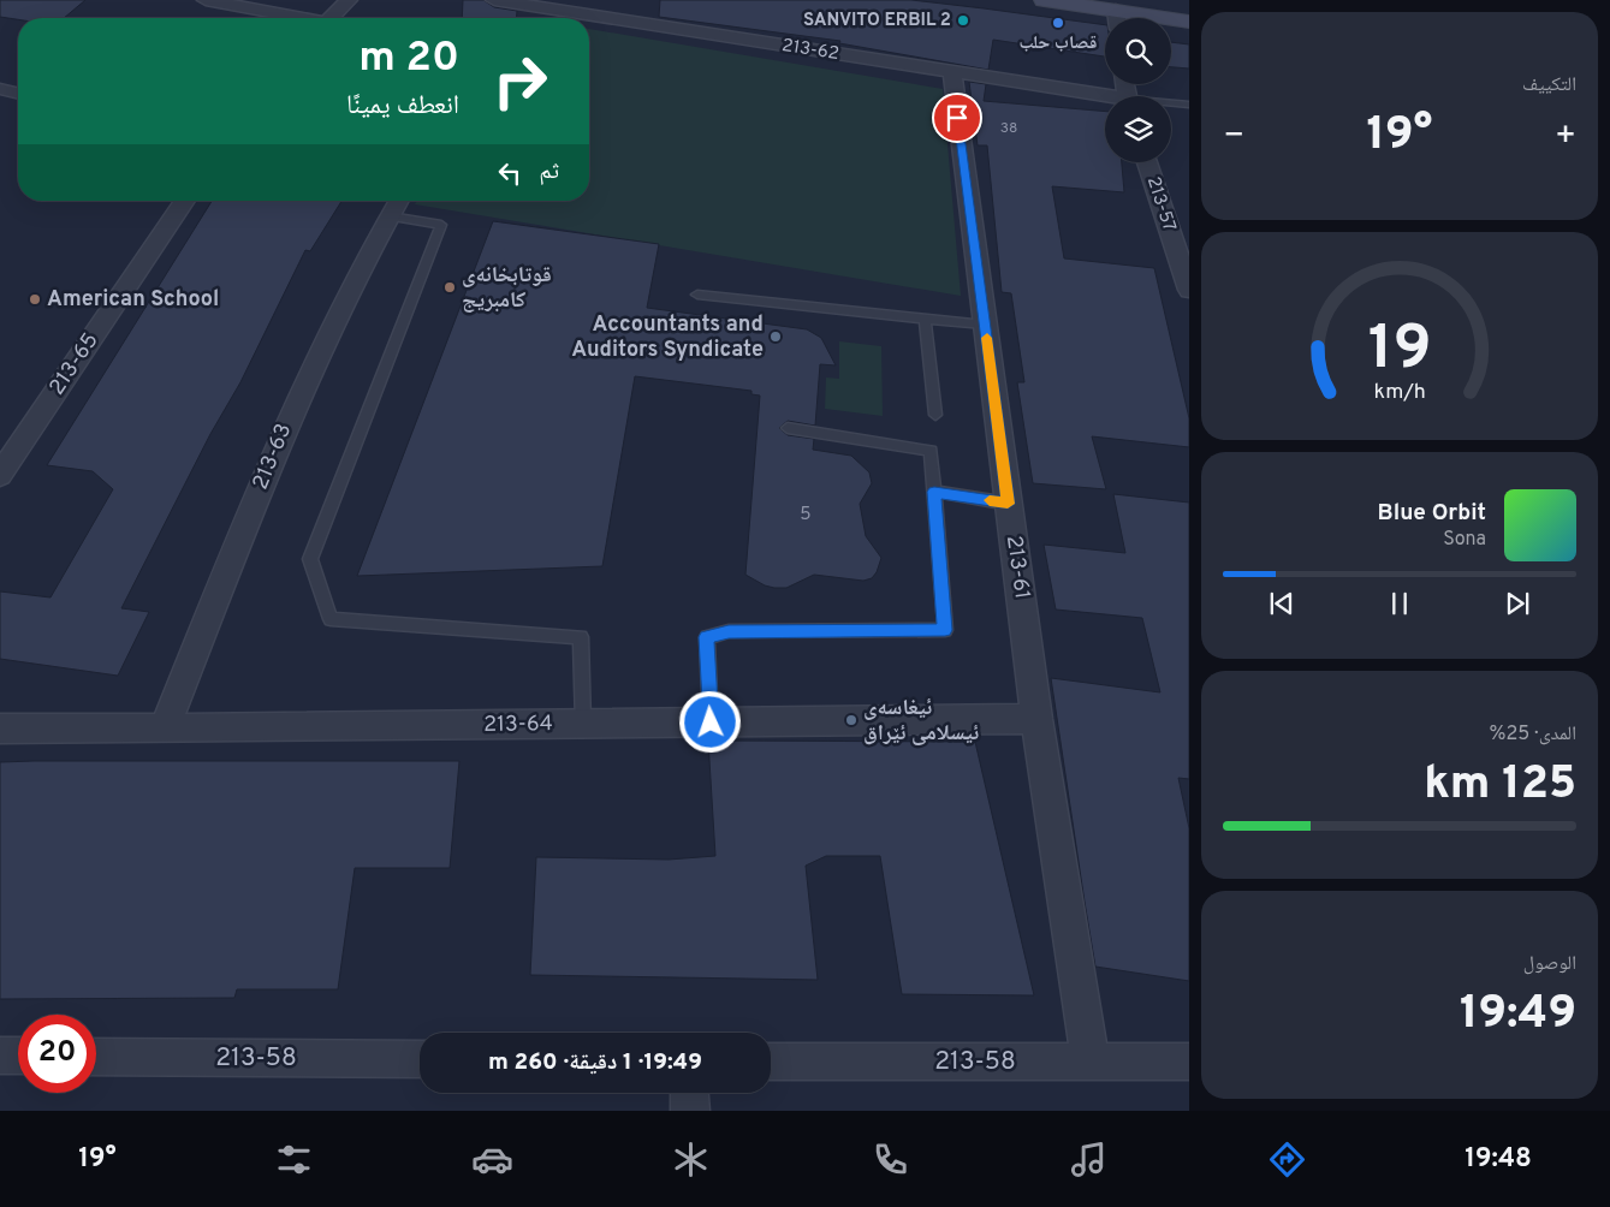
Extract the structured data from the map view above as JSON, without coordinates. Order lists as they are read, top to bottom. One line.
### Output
{"streets":{"street":["213-62","213-57","213-65","213-63","213-61","213-64","213-58"]},"crossings":[["213-62","213-61"],["213-63","213-64"],["213-61","213-64"],["213-61","213-58"]],"places":["SANVITO ERBIL 2","قصاب حلب","قوتابخانەی کامبریج","American School","Accountants and Auditors Syndicate","ئیغاسەی ئیسلامی ئێراق"],"house_numbers":["38","5"],"page":{"tile":["التكييف",["المدى · 25%","125 km"],["الوصول","19:49"]],"turn":["20 m","انعطف يمينًا"],"heat":["−","19°","+"],"then":"ثم","song":["Blue Orbit","Sona"],"limit":"20","trip":"19:49 · 1 دقيقة · 260 m","tabs":["19:48","19°"],"gauge":["19","km/h"]}}
